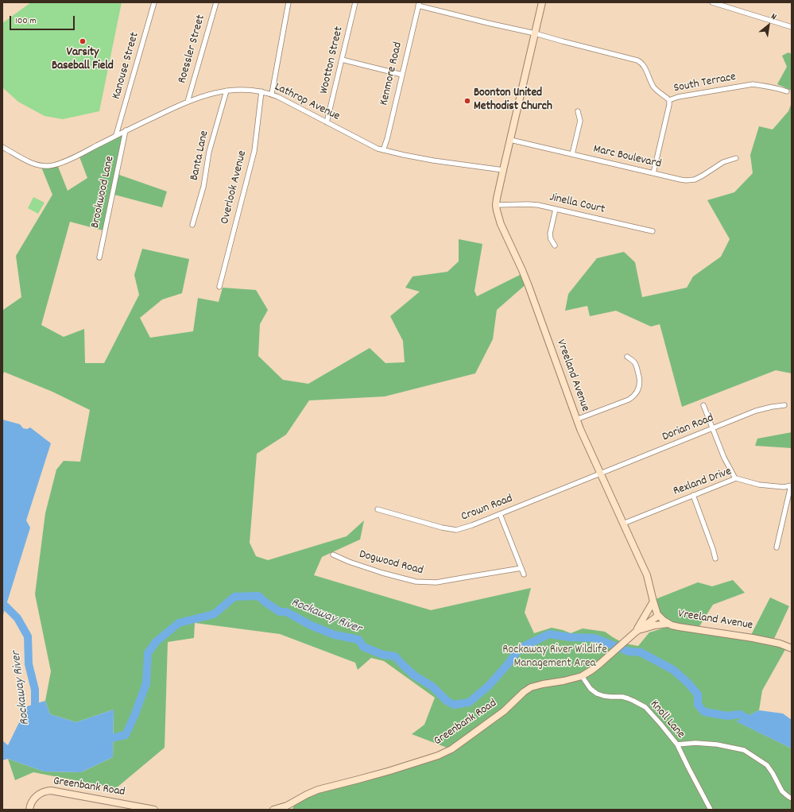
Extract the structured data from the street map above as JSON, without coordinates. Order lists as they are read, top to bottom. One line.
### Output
{"streets":{"street":["Roessler Street","Wootton Street","Kanouse Street","Kenmore Road","South Terrace","Lathrop Avenue","Banta Lane","Marc Boulevard","Overlook Avenue","Brookwood Lane","Jinella Court","Vreeland Avenue","Dorian Road","Rexland Drive","Crown Road","Dogwood Road","Knoll Lane","Greenbank Road"]},"crossings":[["Roessler Street","Lathrop Avenue"],["Wootton Street","Lathrop Avenue"],["Kanouse Street","Lathrop Avenue"],["Kenmore Road","South Terrace"],["Kenmore Road","Lathrop Avenue"],["South Terrace","Vreeland Avenue"],["Lathrop Avenue","Banta Lane"],["Lathrop Avenue","Overlook Avenue"],["Lathrop Avenue","Brookwood Lane"],["Lathrop Avenue","Vreeland Avenue"],["Marc Boulevard","Vreeland Avenue"],["Jinella Court","Vreeland Avenue"],["Vreeland Avenue","Dorian Road"],["Vreeland Avenue","Rexland Drive"],["Vreeland Avenue","Crown Road"],["Vreeland Avenue","Greenbank Road"],["Dorian Road","Crown Road"],["Knoll Lane","Greenbank Road"]],"water":["Rockaway River"],"parks":["Rockaway River Wildlife Management Area"],"places":["Varsity Baseball Field","Boonton United Methodist Church"],"scale_bar":"100 m","north":"top right"}
